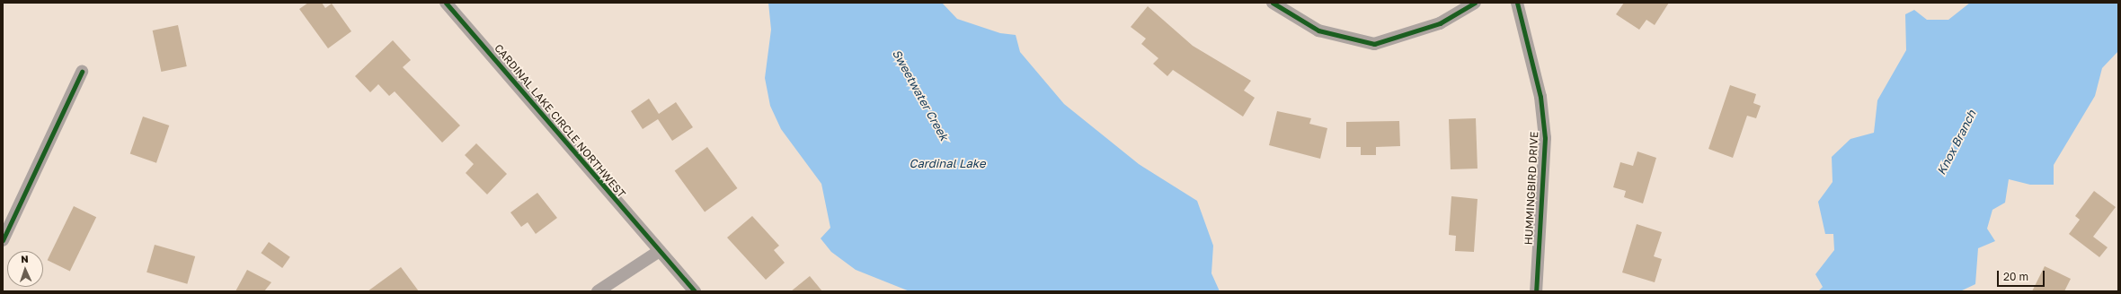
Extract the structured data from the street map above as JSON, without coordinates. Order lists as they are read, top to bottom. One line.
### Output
{"streets":{"street":["CARDINAL LAKE CIRCLE NORTHWEST","HUMMINGBIRD DRIVE"]},"water":["Sweetwater Creek","Knox Branch","Cardinal Lake"],"scale_bar":"20 m","north":"top"}
